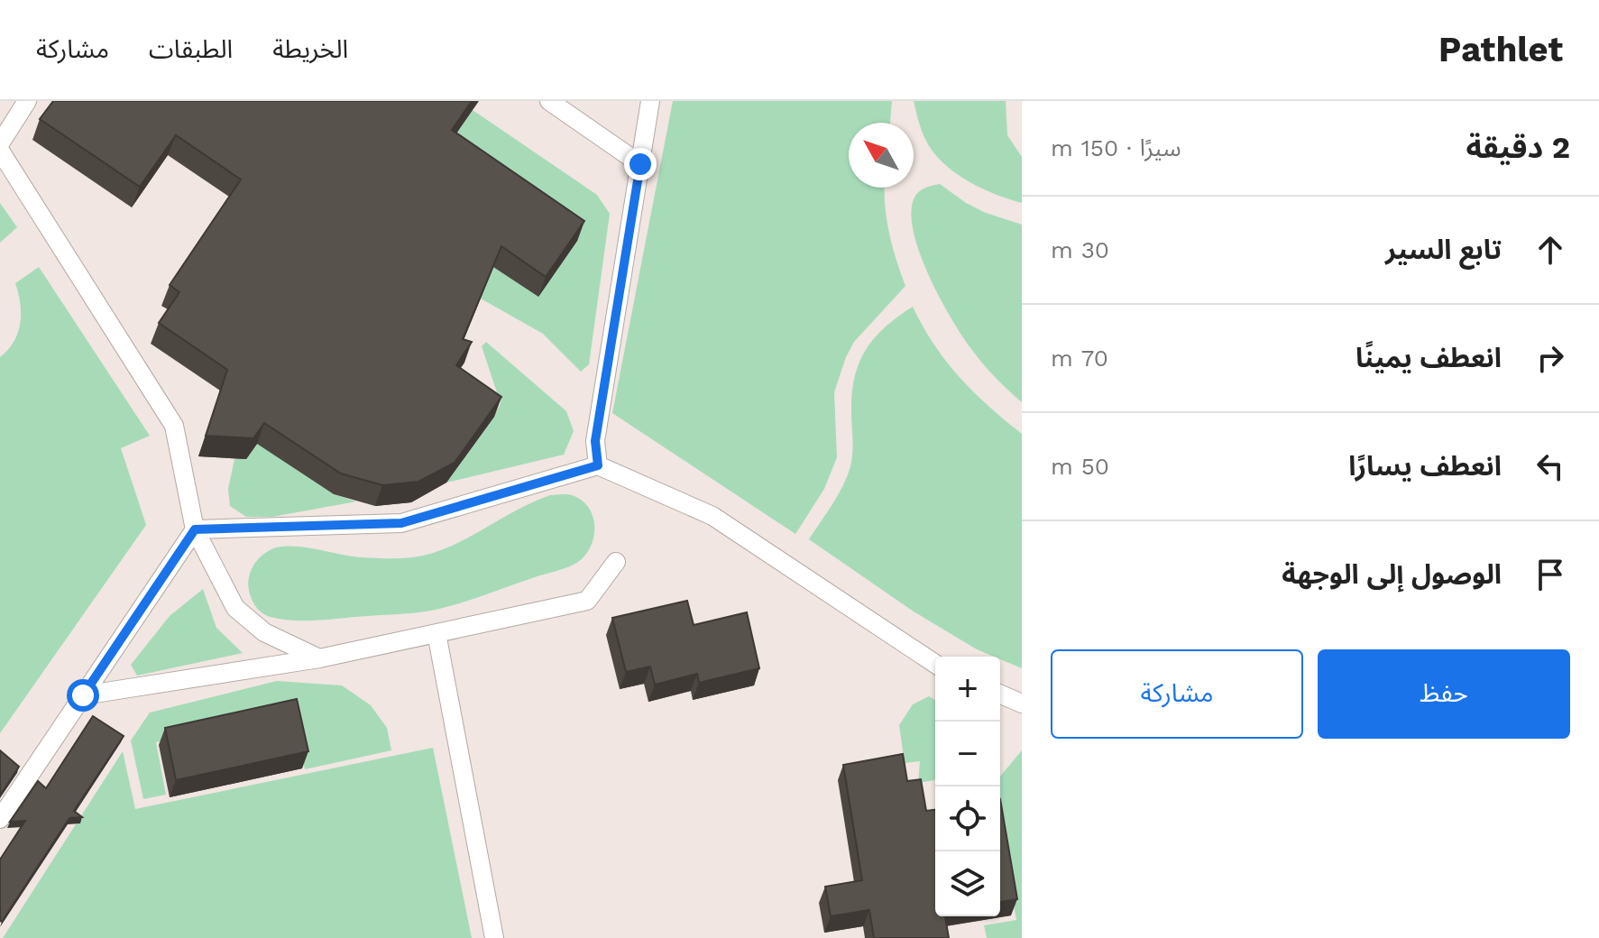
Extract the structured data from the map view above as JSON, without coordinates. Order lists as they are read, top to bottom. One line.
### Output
{"north":"top left","page":{"header":"Pathlet","nav":["الخريطة","الطبقات","مشاركة"],"heading":["2 دقيقة","سيرًا · 150 m"],"list":[["تابع السير","30 m"],["انعطف يمينًا","70 m"],["انعطف يسارًا","50 m"],"الوصول إلى الوجهة"],"buttons":["حفظ","مشاركة"],"map_buttons":["+","−"]}}
